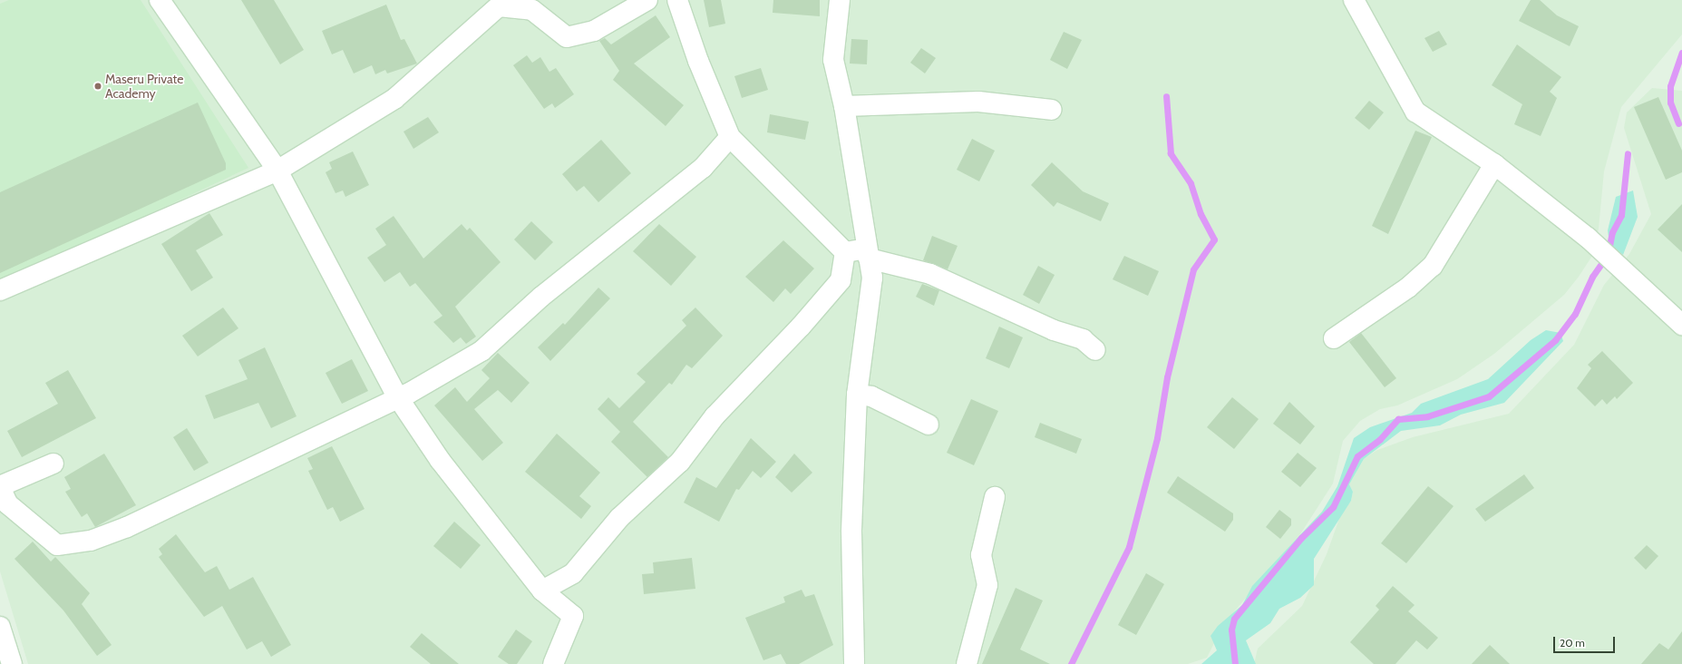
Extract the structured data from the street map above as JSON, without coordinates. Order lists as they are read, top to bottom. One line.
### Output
{"places":["Maseru Private Academy"],"scale_bar":"20 m"}
